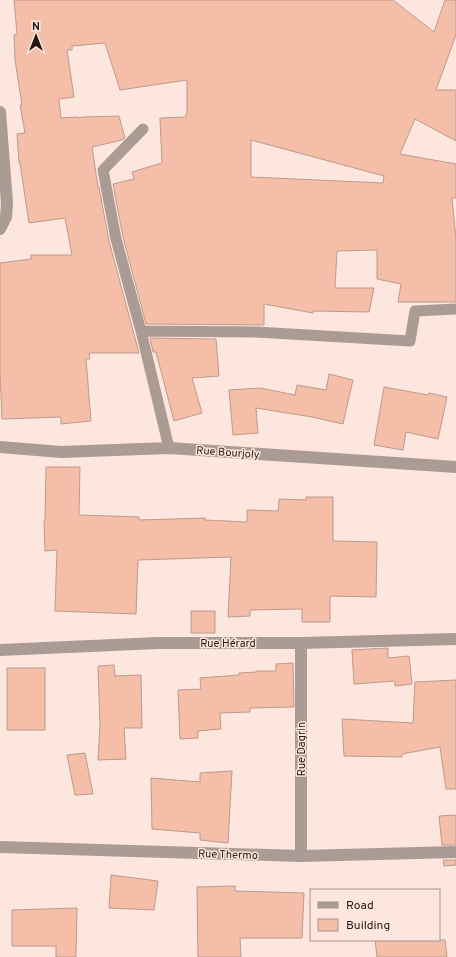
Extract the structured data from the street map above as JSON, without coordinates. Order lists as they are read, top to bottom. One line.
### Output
{"streets":{"street":["Rue Bourjoly","Rue Hérard","Rue Dagrin","Rue Thermo"]},"crossings":[["Rue Hérard","Rue Dagrin"],["Rue Dagrin","Rue Thermo"]],"legend":["Road","Building"],"north":"top"}
